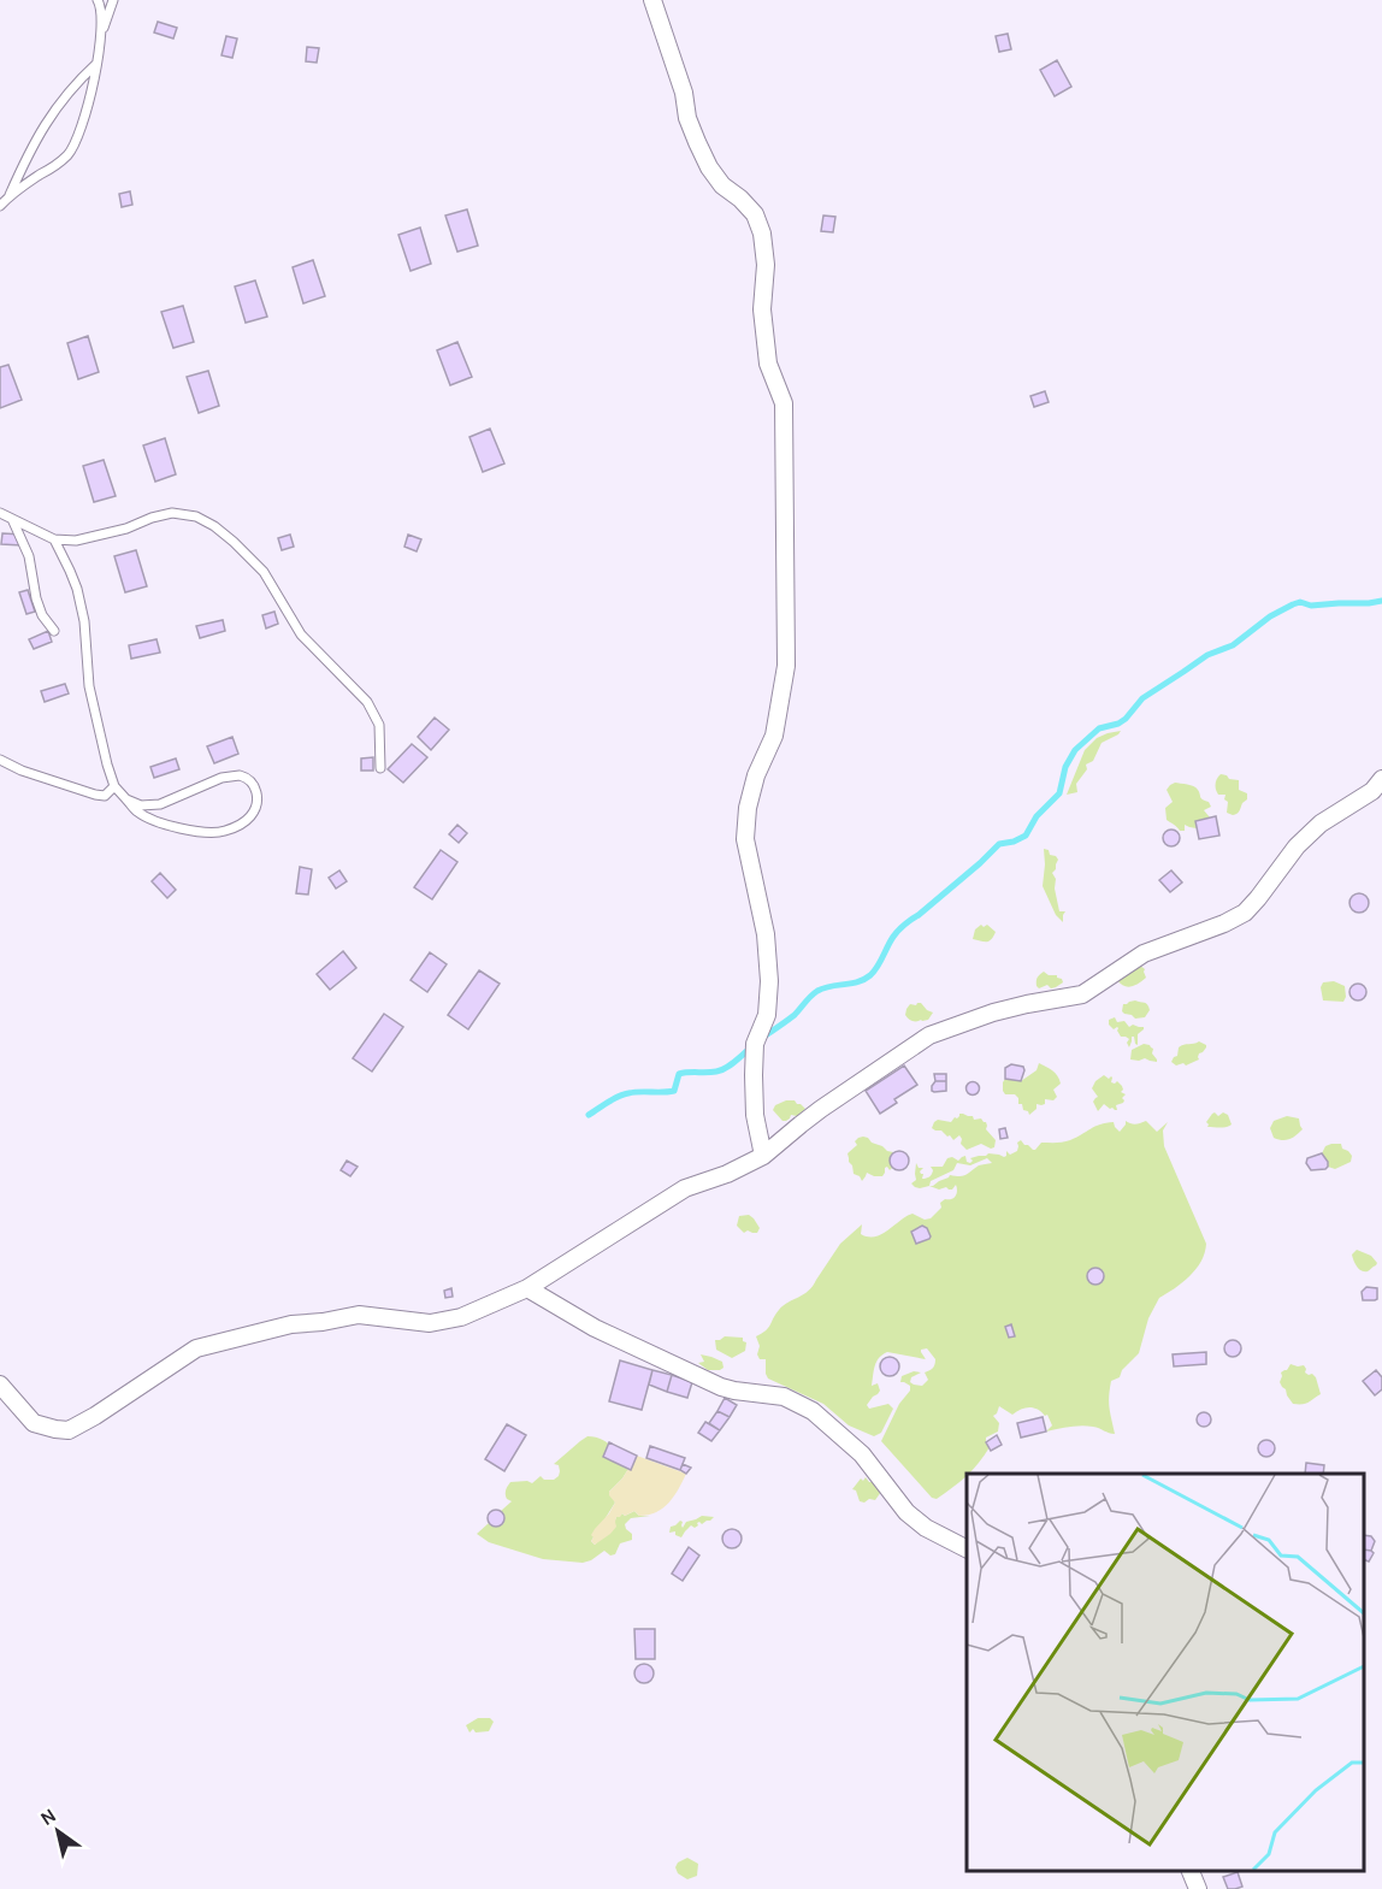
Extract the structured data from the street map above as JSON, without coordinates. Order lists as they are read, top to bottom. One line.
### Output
{"north":"top left"}
